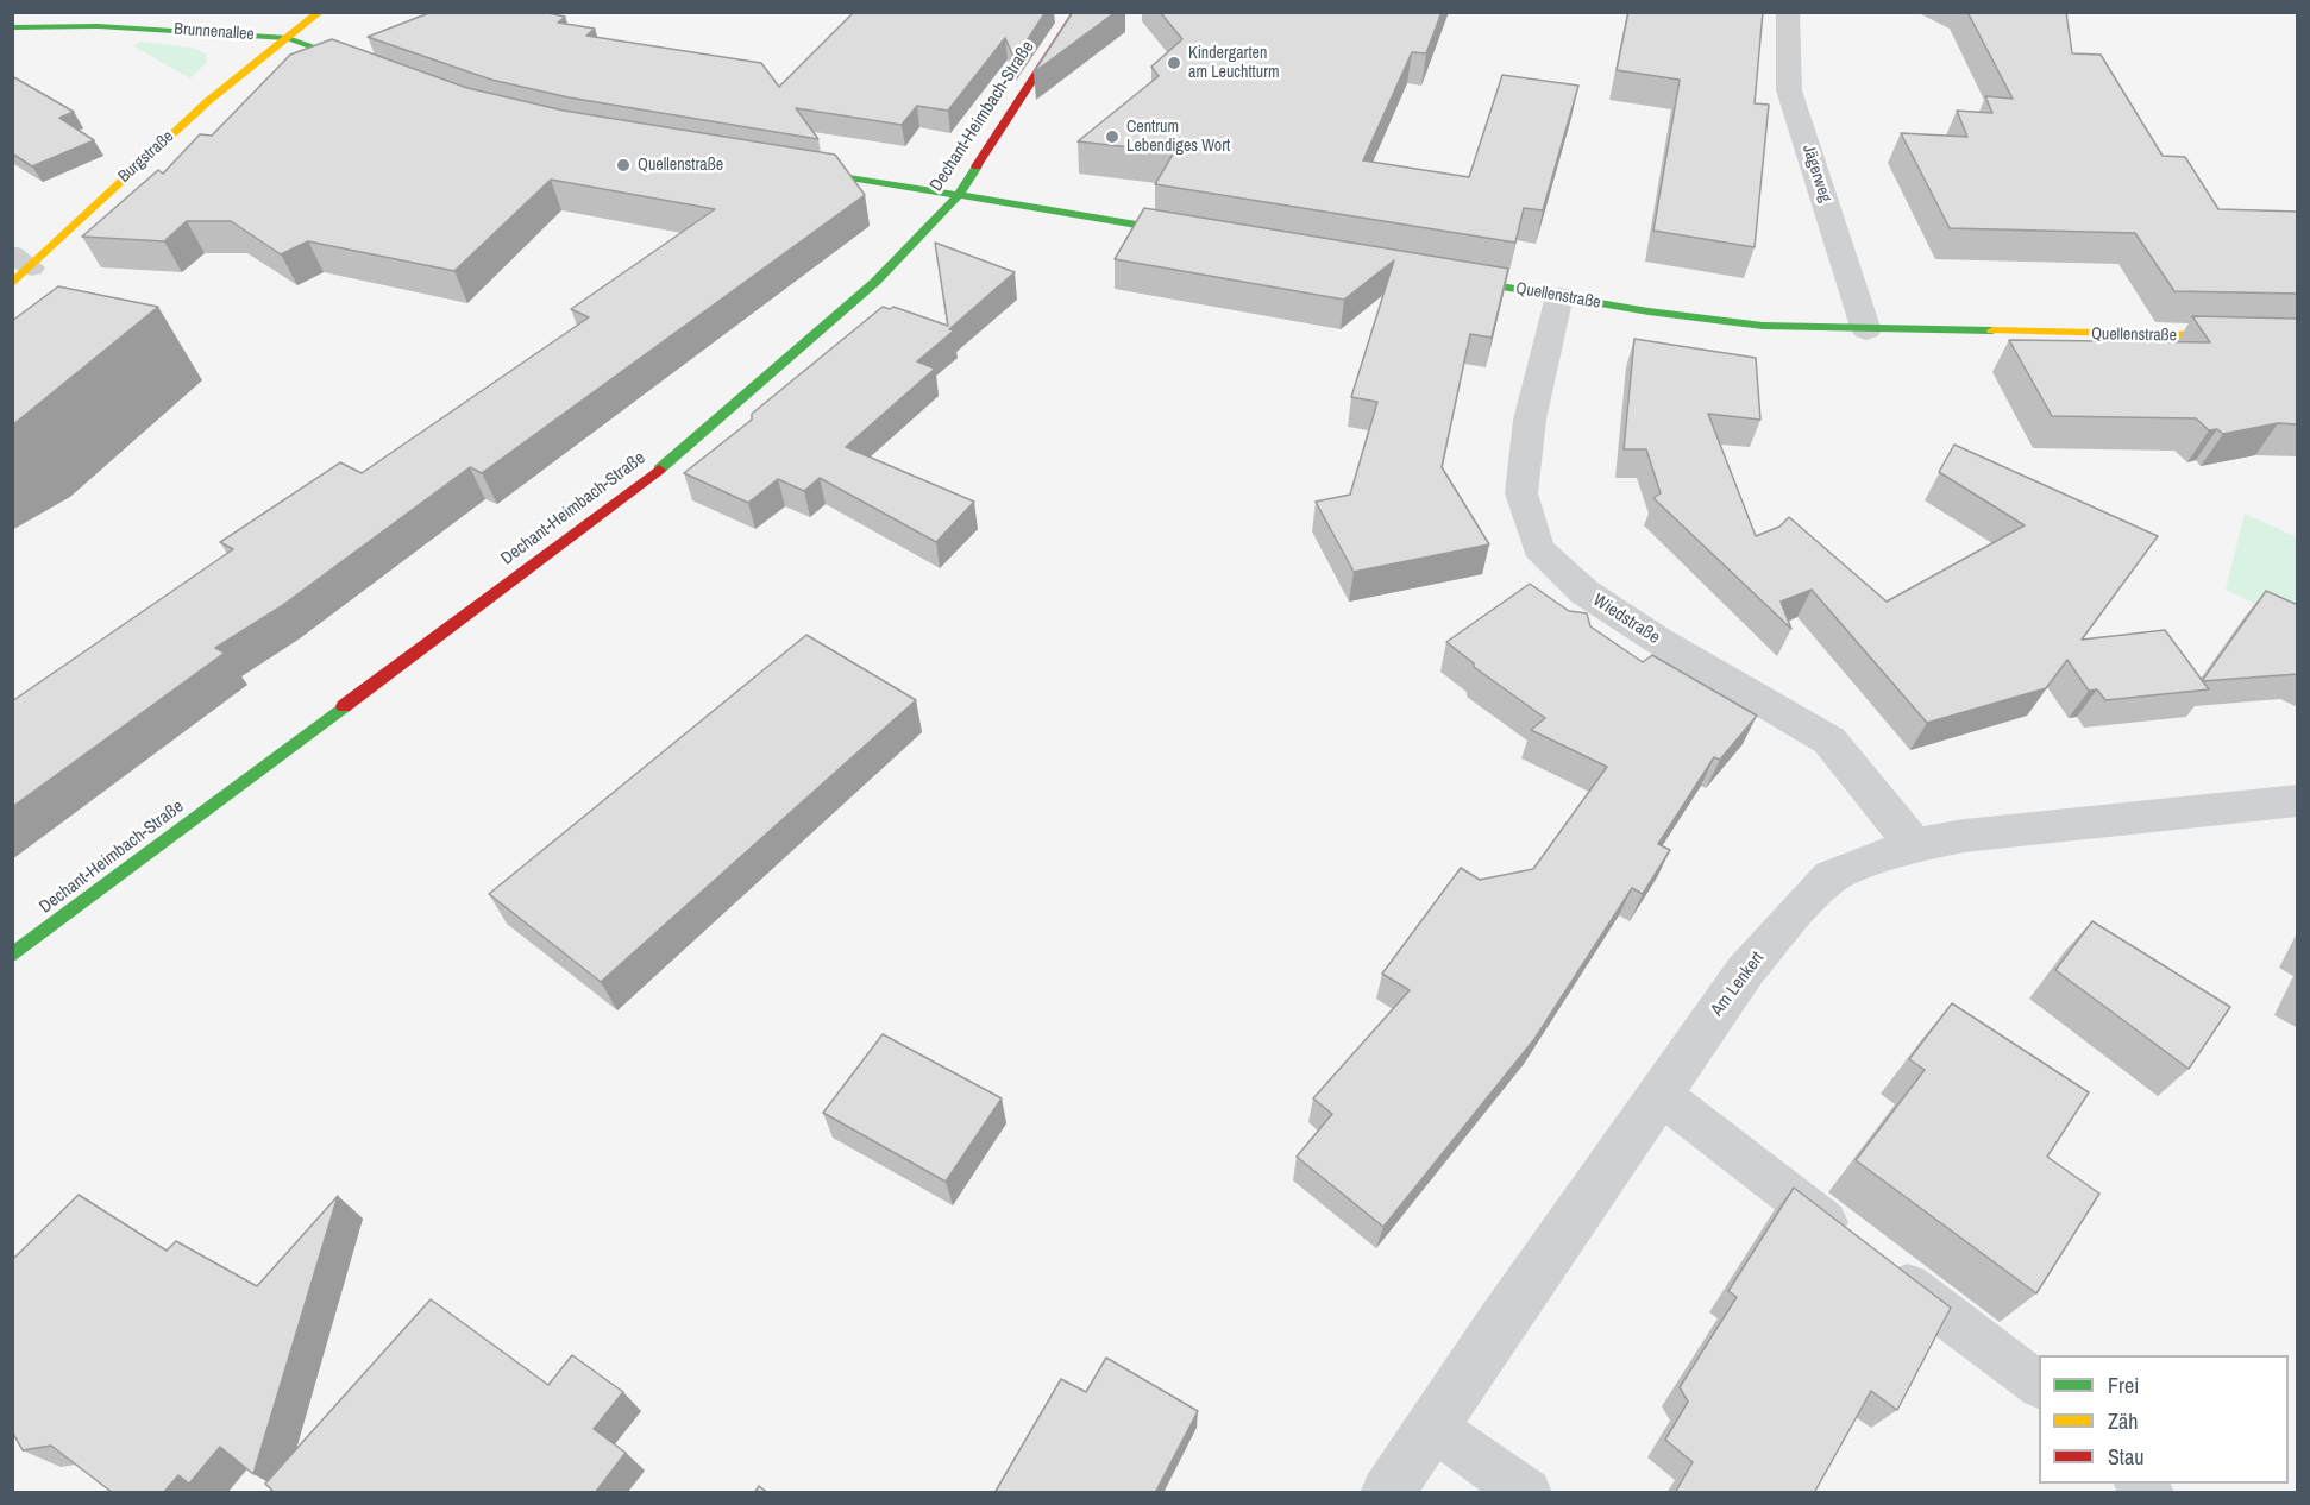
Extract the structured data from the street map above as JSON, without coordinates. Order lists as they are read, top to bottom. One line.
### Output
{"streets":{"street":["Brunnenallee","Dechant-Heimbach-Straße","Burgstraße","Jägerweg","Quellenstraße","Wiedstraße","Am Lenkert"]},"crossings":[["Brunnenallee","Burgstraße"],["Jägerweg","Quellenstraße"],["Quellenstraße","Wiedstraße"],["Wiedstraße","Am Lenkert"]],"places":["Kindergarten am Leuchtturm","Centrum Lebendiges Wort","Quellenstraße"],"legend":["Frei","Zäh","Stau"]}
